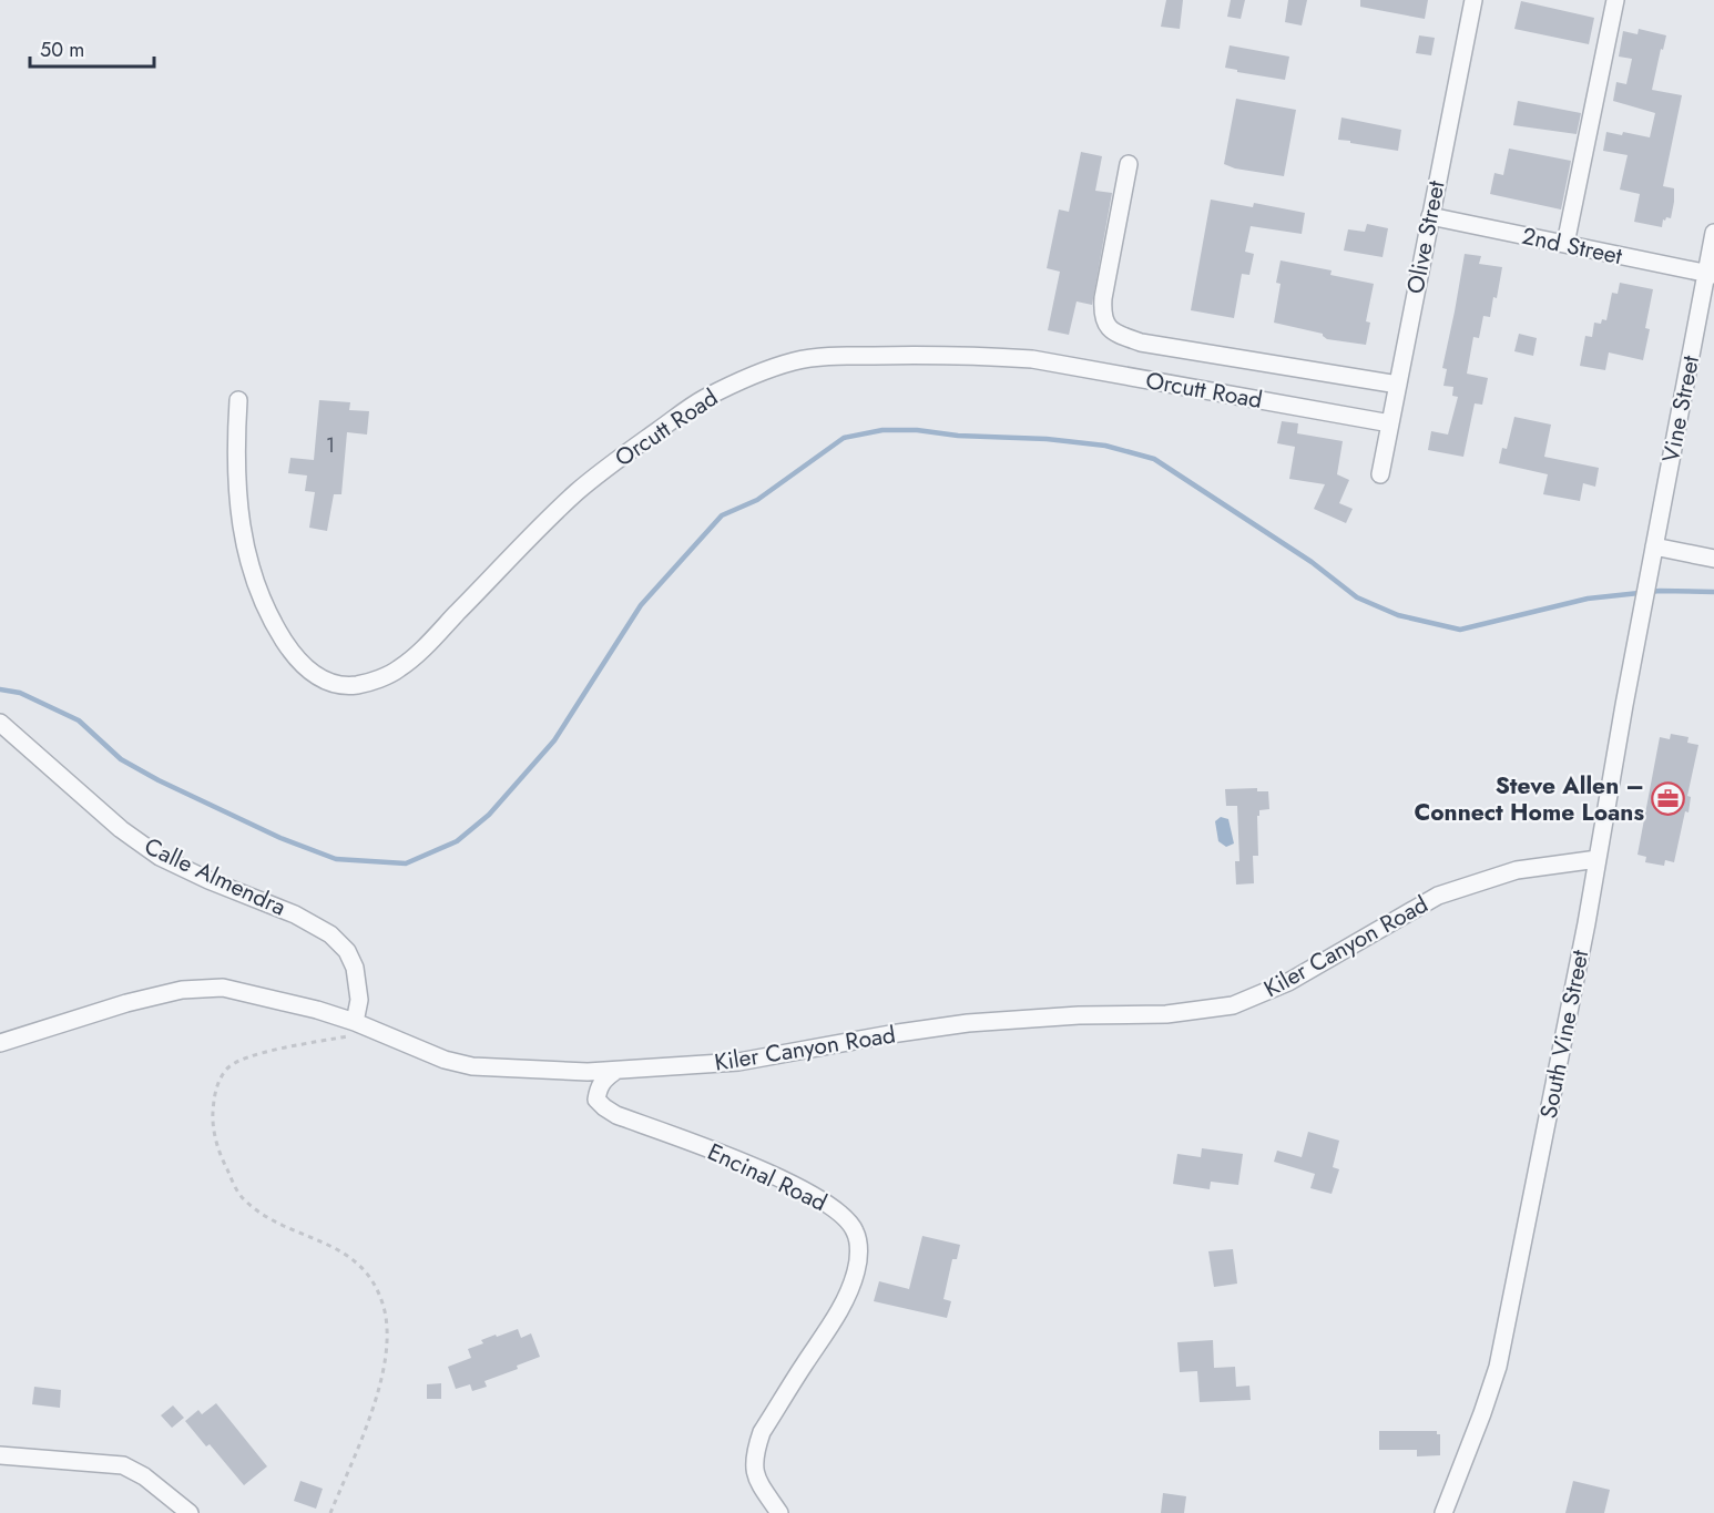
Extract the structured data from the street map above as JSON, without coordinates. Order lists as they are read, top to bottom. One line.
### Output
{"streets":{"street":["Olive Street","2nd Street","Orcutt Road","Vine Street","Calle Almendra","Kiler Canyon Road","South Vine Street","Encinal Road"]},"crossings":[["Olive Street","2nd Street"],["Olive Street","Orcutt Road"],["2nd Street","Vine Street"],["Vine Street","South Vine Street"],["Calle Almendra","Kiler Canyon Road"],["Kiler Canyon Road","South Vine Street"],["Kiler Canyon Road","Encinal Road"]],"places":{"office":["Steve Allen – Connect Home Loans"]},"house_numbers":["1"],"scale_bar":"50 m"}
